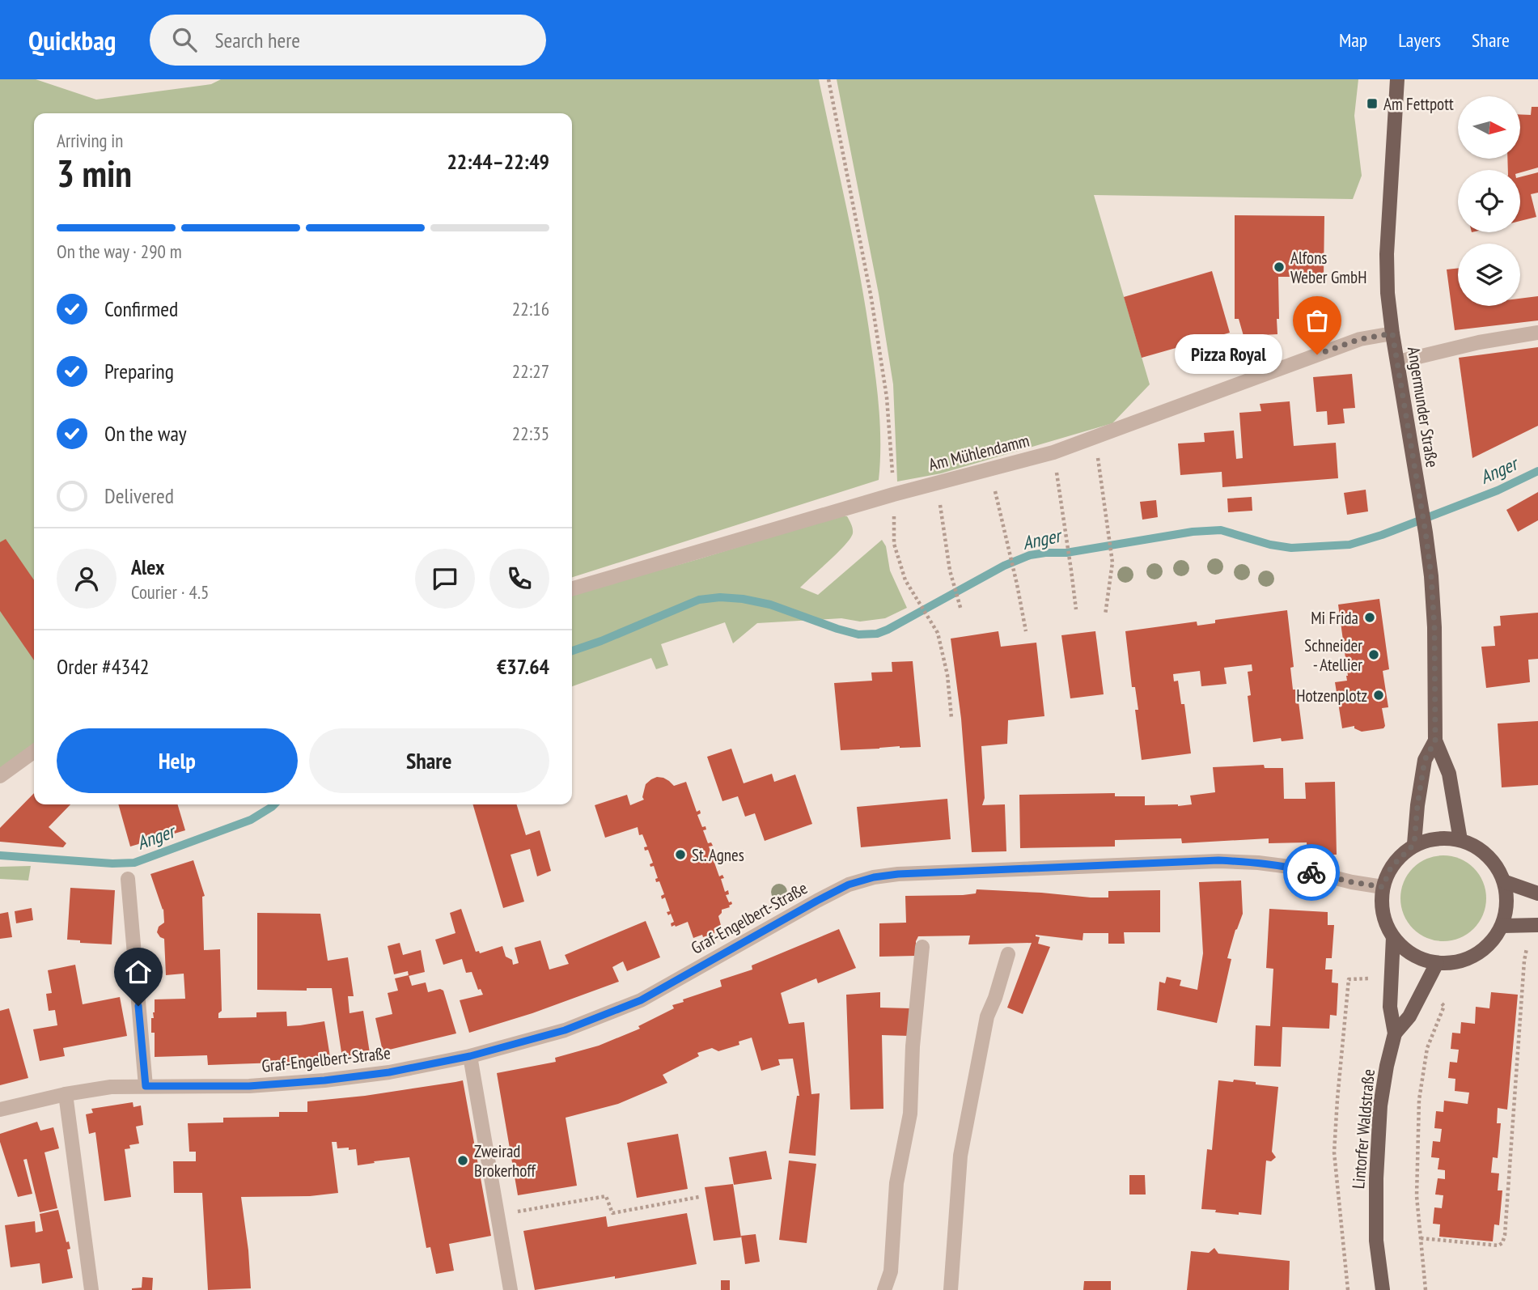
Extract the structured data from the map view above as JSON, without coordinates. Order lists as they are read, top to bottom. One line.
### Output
{"streets":{"main road":["Angermunder Straße","Lintorfer Waldstraße"],"street":["Am Mühlendamm","Graf-Engelbert-Straße"]},"crossings":[["Angermunder Straße","Am Mühlendamm"],["Angermunder Straße","Graf-Engelbert-Straße"],["Angermunder Straße","Lintorfer Waldstraße"],["Graf-Engelbert-Straße","Lintorfer Waldstraße"]],"water":["Anger"],"places":{"transit":["Am Fettpott"],"other":["Alfons Weber GmbH","Pizza Royal","Mi Frida","Schneider - Atellier","Hotzenplotz","St. Agnes","Zweirad Brokerhoff"]},"north":"right","page":{"header":"Quickbag","search":"Search here","nav":["Map","Layers","Share"],"heading":["3 min","Arriving in","22:44–22:49"],"panel":["Alex","Courier · 4.5","Order #4342","€37.64"],"bar":"On the way · 290 m","list":[["Confirmed","22:16"],["Preparing","22:27"],["On the way","22:35"],"Delivered"],"bubble":"Pizza Royal","buttons":["Help","Share"]}}
